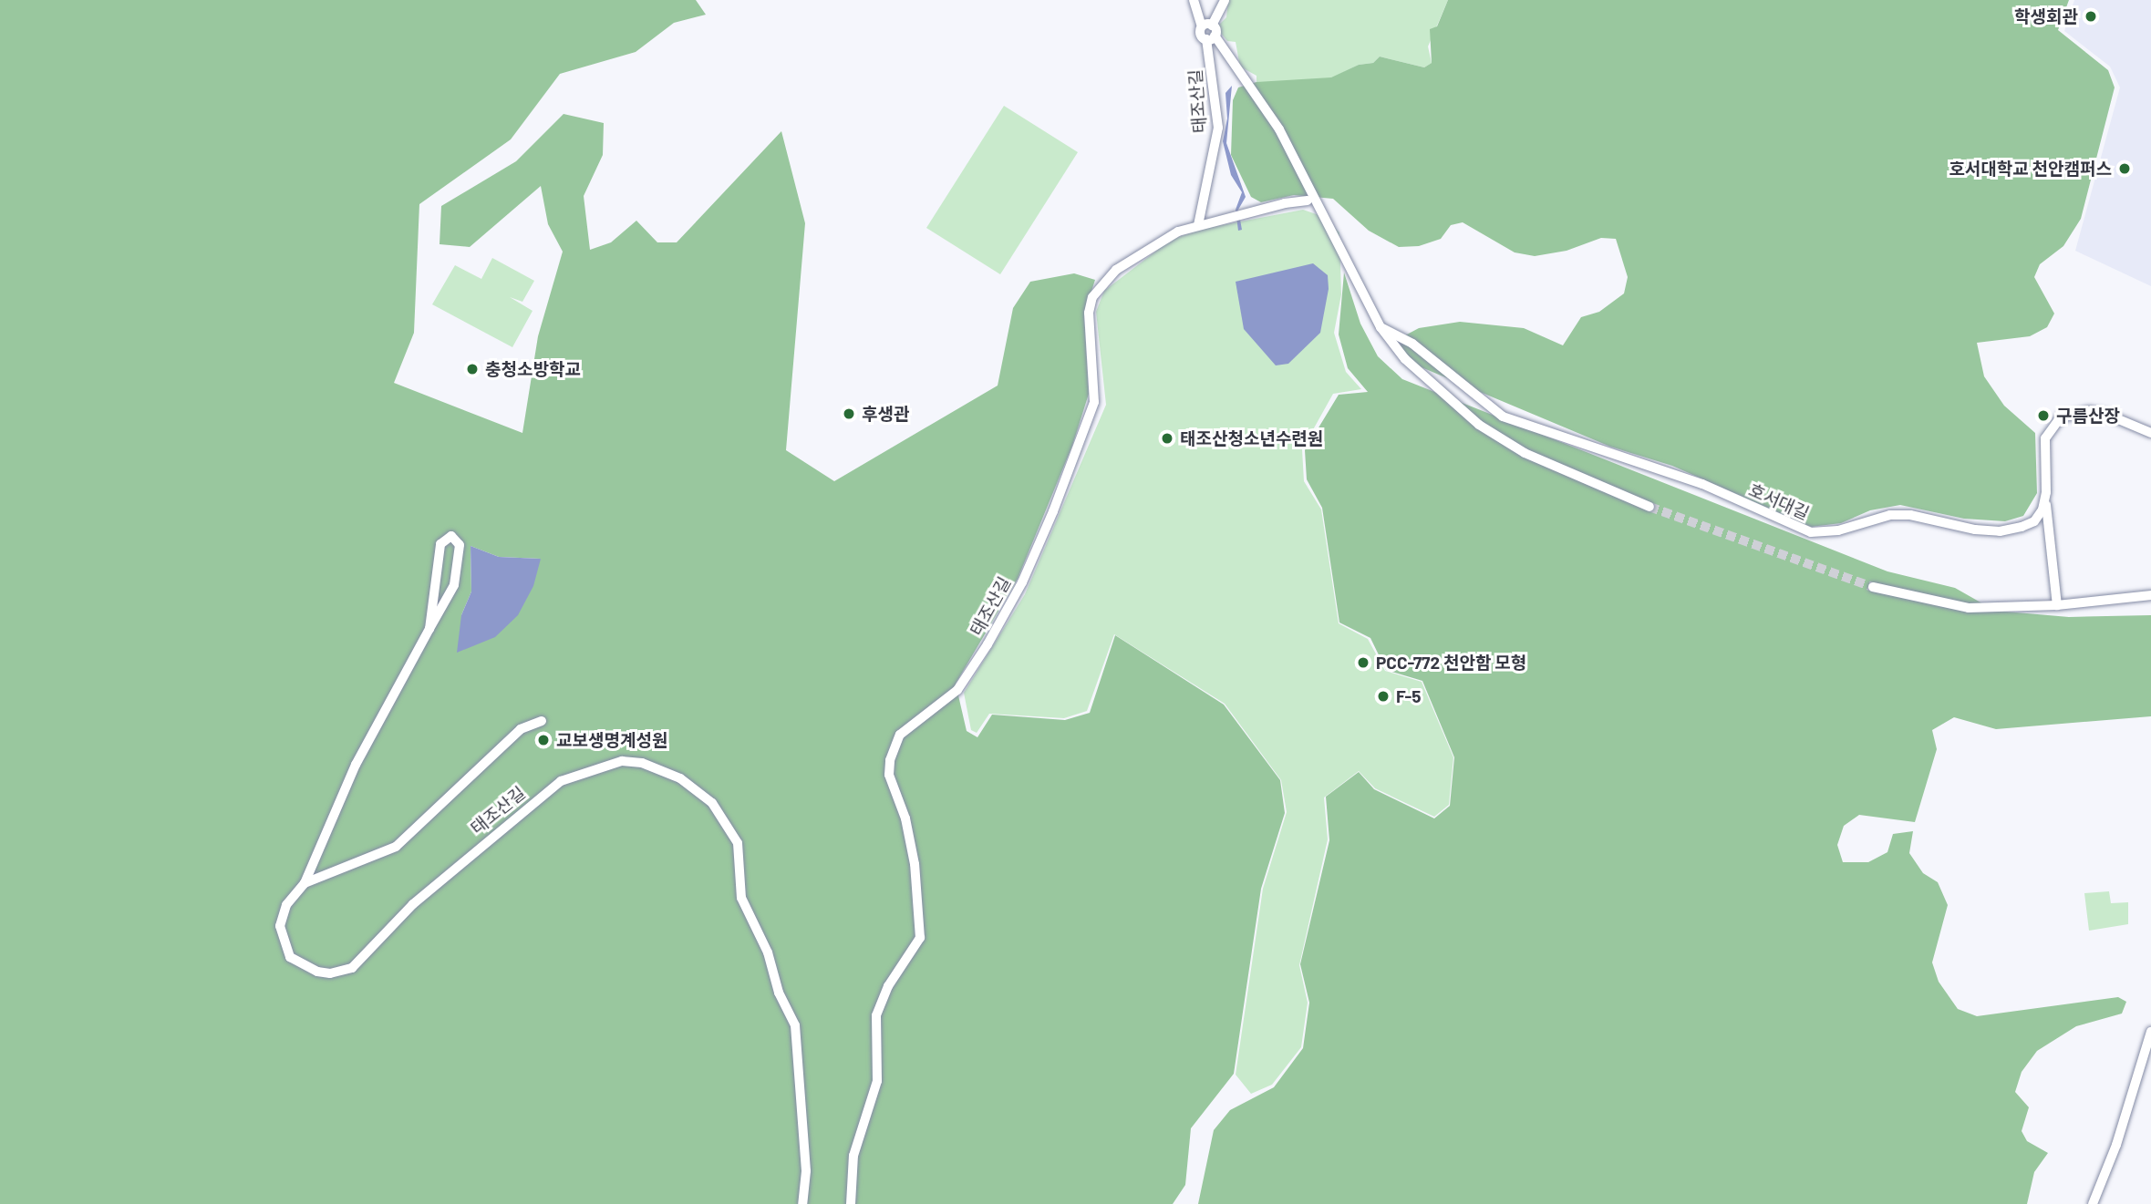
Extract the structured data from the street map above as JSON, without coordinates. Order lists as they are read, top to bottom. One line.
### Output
{"streets":{"street":["태조산길","호서대길"]},"places":["학생회관","호서대학교 천안캠퍼스","충청소방학교","후생관","구름산장","태조산청소년수련원","PCC-772 천안함 모형","F-5","교보생명계성원"]}
